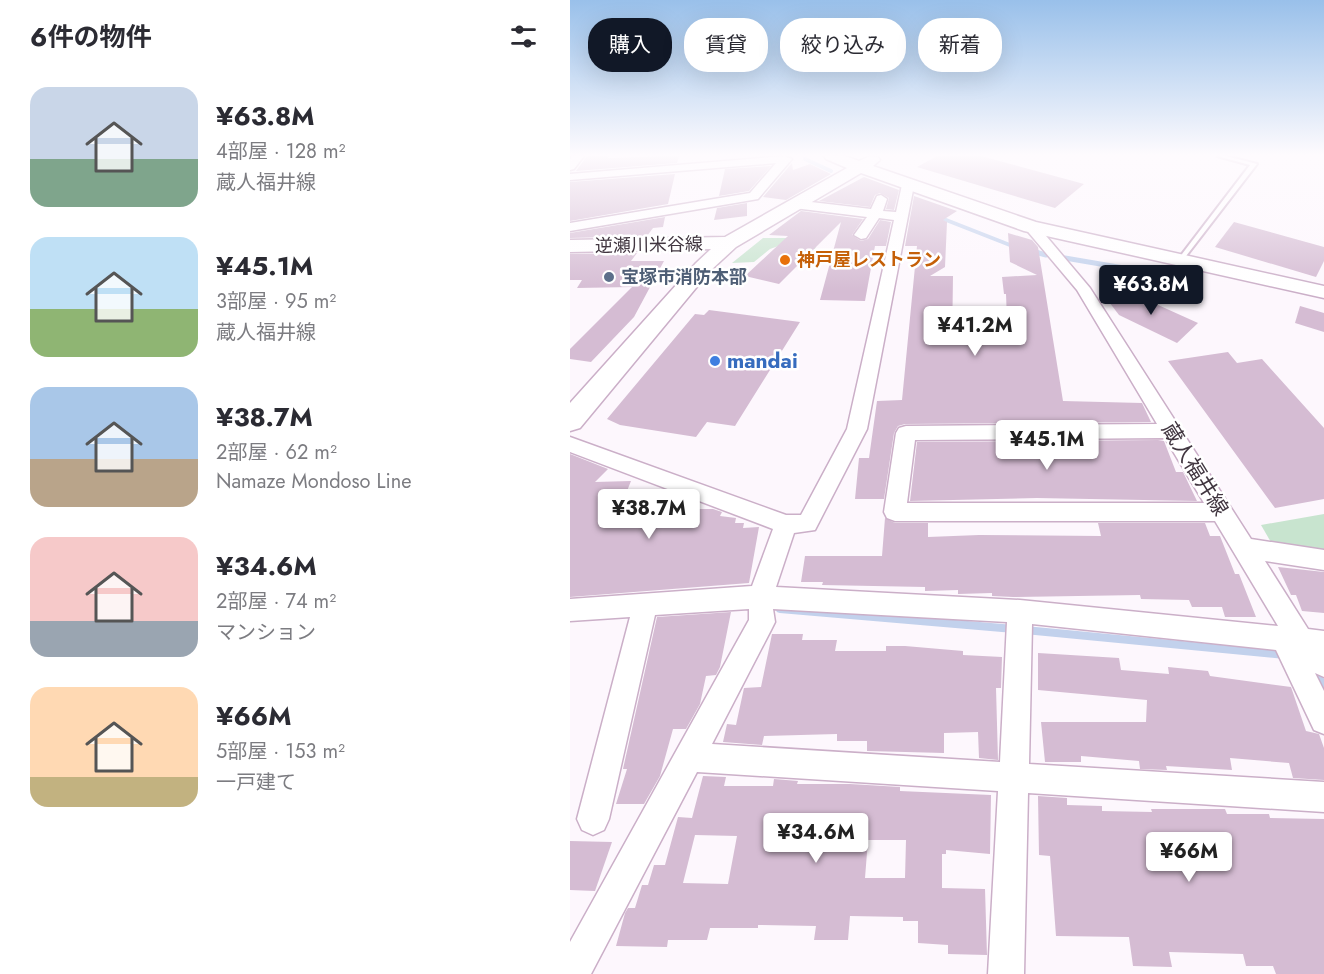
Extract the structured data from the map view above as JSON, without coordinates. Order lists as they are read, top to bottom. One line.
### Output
{"streets":{"main road":["逆瀬川米谷線"],"street":["蔵人福井線"]},"places":["神戸屋レストラン","宝塚市消防本部","mandai"],"page":{"heading":"6件の物件","chip":["購入","賃貸","絞り込み","新着"],"list":[{"name":"¥63.8M","note":"4部屋 · 128 m² · 蔵人福井線"},{"name":"¥45.1M","note":"3部屋 · 95 m² · 蔵人福井線"},{"name":"¥38.7M","note":"2部屋 · 62 m² · Namaze Mondoso Line"},{"name":"¥34.6M","note":"2部屋 · 74 m² · マンション"},{"name":"¥66M","note":"5部屋 · 153 m² · 一戸建て"}],"price":["¥63.8M","¥41.2M","¥45.1M","¥38.7M","¥34.6M","¥66M"]}}
